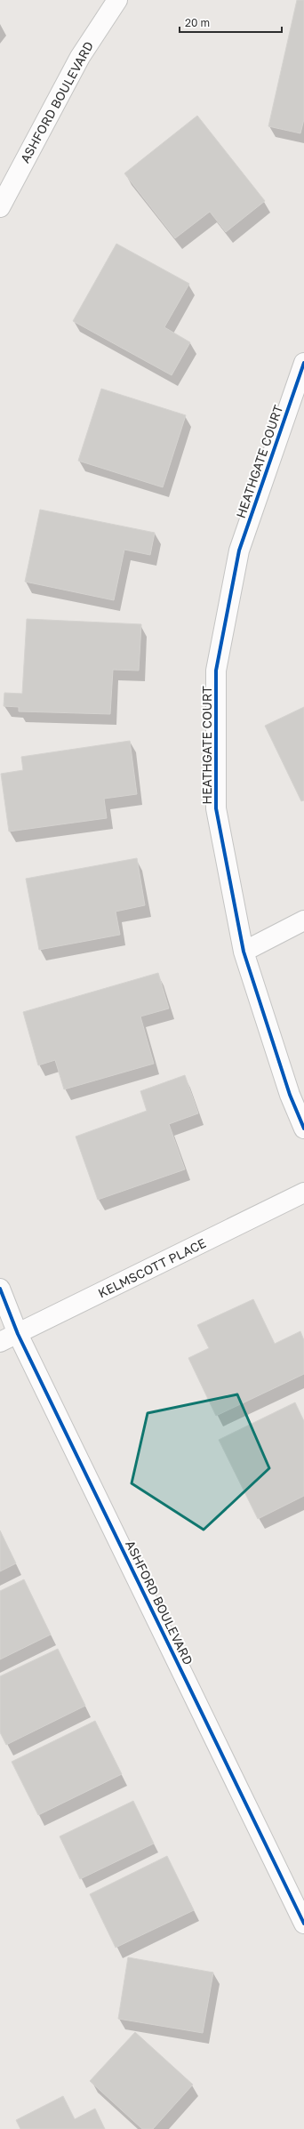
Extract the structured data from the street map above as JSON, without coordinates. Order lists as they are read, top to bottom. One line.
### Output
{"streets":{"street":["ASHFORD BOULEVARD","HEATHGATE COURT","KELMSCOTT PLACE"]},"crossings":[["ASHFORD BOULEVARD","KELMSCOTT PLACE"]],"scale_bar":"20 m"}
